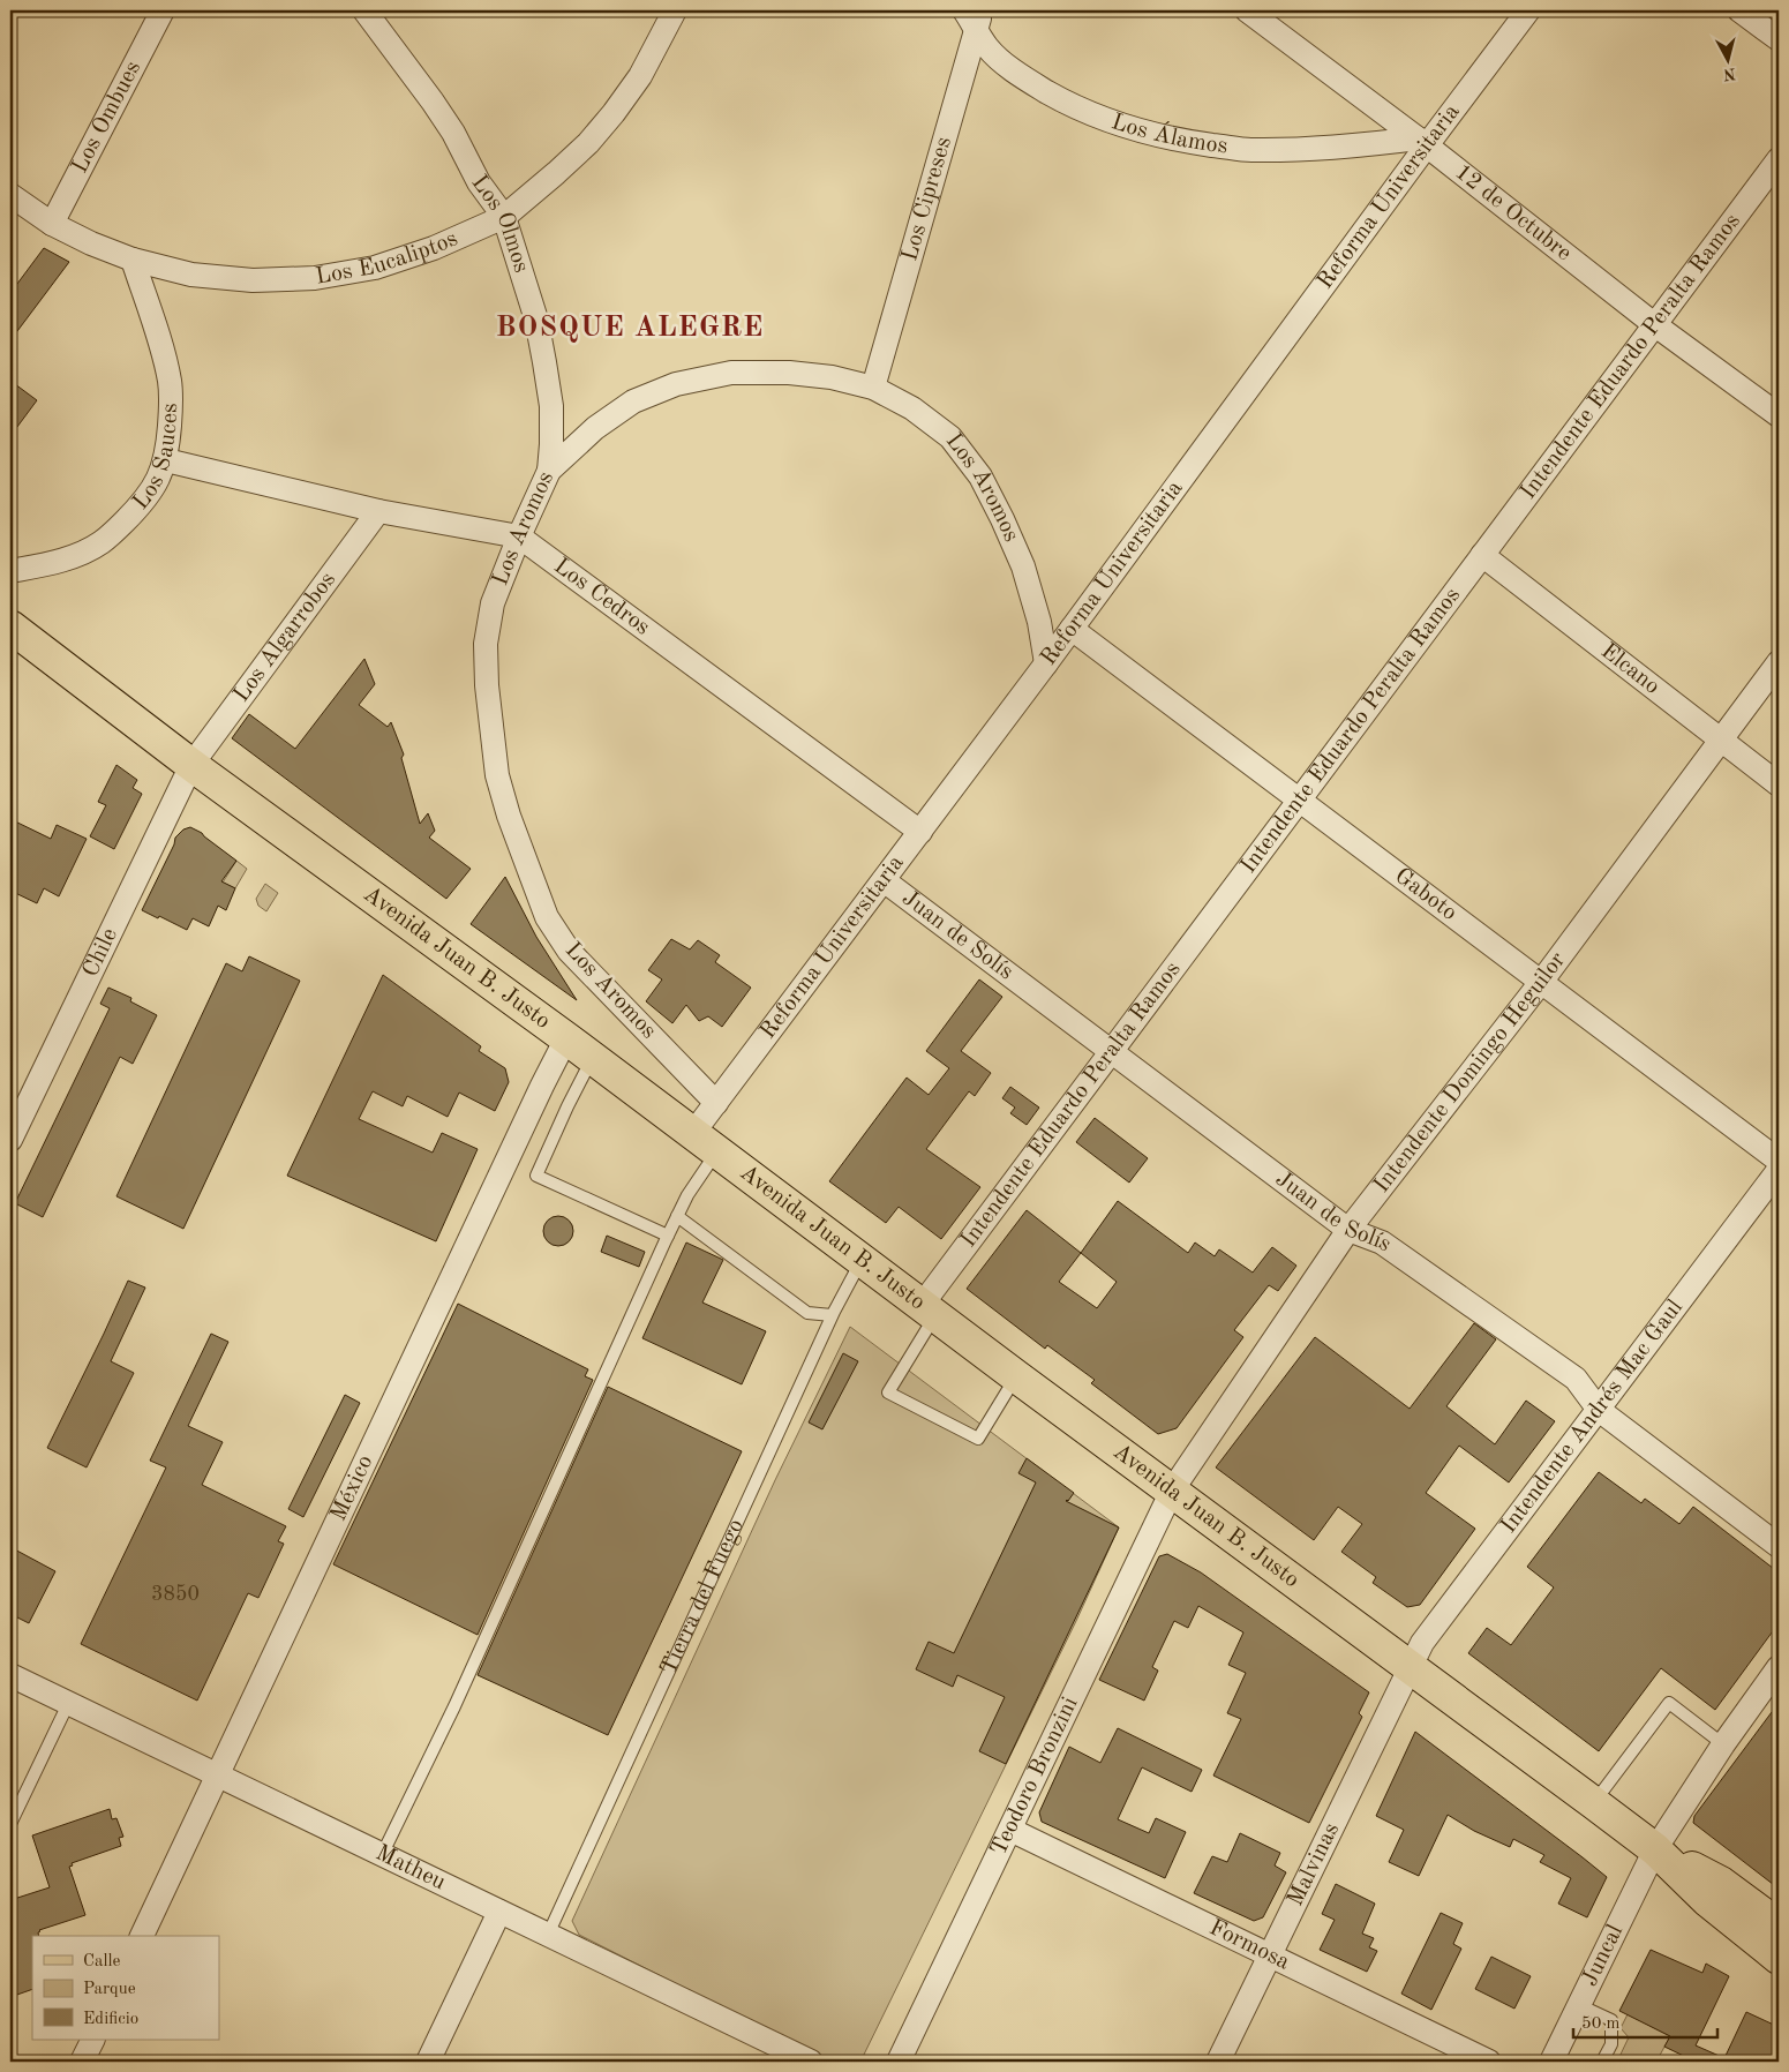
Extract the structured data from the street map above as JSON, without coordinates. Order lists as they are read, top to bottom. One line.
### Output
{"streets":{"main road":["Avenida Juan B. Justo"],"street":["Los Ombues","Los Álamos","Reforma Universitaria","Los Cipreses","12 de Octubre","Los Olmos","Los Eucaliptos","Intendente Eduardo Peralta Ramos","Los Sauces","Los Aromos","Los Cedros","Los Algarrobos","Elcano","Gaboto","Juan de Solís","Chile","Intendente Domingo Heguilor","Intendente Andrés Mac Gaul","México","Teodoro Bronzini","Malvinas","Matheu","Formosa","Juncal"],"lane":["Tierra del Fuego"]},"crossings":[["Los Ombues","Los Eucaliptos"],["Los Álamos","Reforma Universitaria"],["Los Álamos","Los Cipreses"],["Los Álamos","12 de Octubre"],["Reforma Universitaria","12 de Octubre"],["Reforma Universitaria","Los Aromos"],["Reforma Universitaria","Los Cedros"],["Reforma Universitaria","Gaboto"],["Reforma Universitaria","Juan de Solís"],["Reforma Universitaria","Avenida Juan B. Justo"],["Los Cipreses","Los Aromos"],["12 de Octubre","Intendente Eduardo Peralta Ramos"],["Los Olmos","Los Eucaliptos"],["Los Olmos","Los Aromos"],["Los Eucaliptos","Los Sauces"],["Intendente Eduardo Peralta Ramos","Elcano"],["Intendente Eduardo Peralta Ramos","Gaboto"],["Intendente Eduardo Peralta Ramos","Juan de Solís"],["Intendente Eduardo Peralta Ramos","Avenida Juan B. Justo"],["Los Sauces","Los Cedros"],["Los Aromos","Los Cedros"],["Los Cedros","Los Algarrobos"],["Los Algarrobos","Chile"],["Los Algarrobos","Avenida Juan B. Justo"],["Elcano","Intendente Domingo Heguilor"],["Gaboto","Intendente Domingo Heguilor"],["Juan de Solís","Intendente Domingo Heguilor"],["Juan de Solís","Intendente Andrés Mac Gaul"],["Chile","Avenida Juan B. Justo"],["Avenida Juan B. Justo","Intendente Domingo Heguilor"],["Avenida Juan B. Justo","Intendente Andrés Mac Gaul"],["Avenida Juan B. Justo","México"],["Avenida Juan B. Justo","Tierra del Fuego"],["Avenida Juan B. Justo","Teodoro Bronzini"],["Avenida Juan B. Justo","Malvinas"],["Avenida Juan B. Justo","Juncal"],["Intendente Domingo Heguilor","Teodoro Bronzini"],["Intendente Andrés Mac Gaul","Malvinas"],["México","Matheu"],["Tierra del Fuego","Matheu"],["Teodoro Bronzini","Formosa"],["Malvinas","Formosa"]],"districts":["BOSQUE ALEGRE"],"house_numbers":["3850"],"legend":["Calle","Parque","Edificio"],"scale_bar":"50 m","north":"bottom"}
